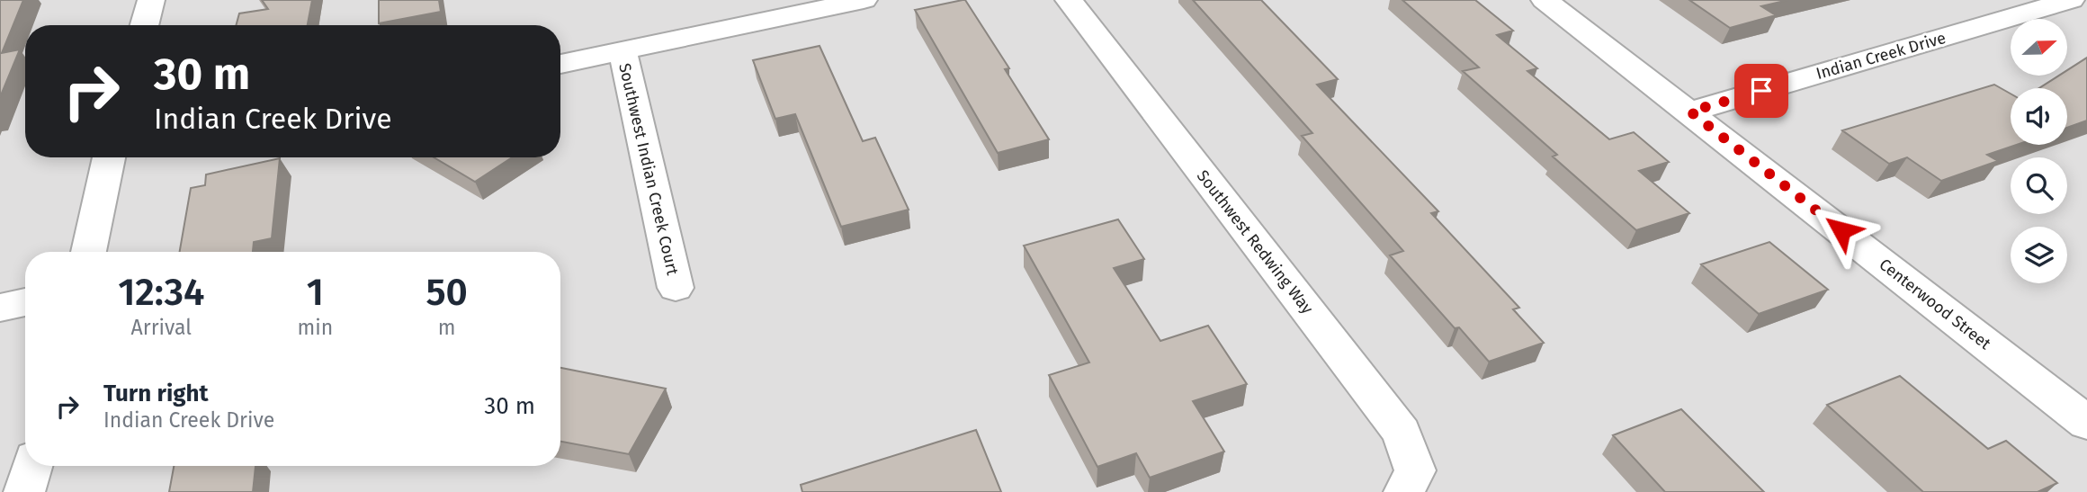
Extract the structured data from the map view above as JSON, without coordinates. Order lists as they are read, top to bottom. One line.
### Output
{"streets":{"street":["Indian Creek Drive","Southwest Indian Creek Court","Southwest Redwing Way","Centerwood Street"]},"crossings":[["Indian Creek Drive","Centerwood Street"]],"north":"right","page":{"turn":["30 m","Indian Creek Drive"],"eta":["12:34","Arrival","1","min","50","m"],"list":[{"name":"Turn right","note":"Indian Creek Drive","value":"30 m"}]}}
